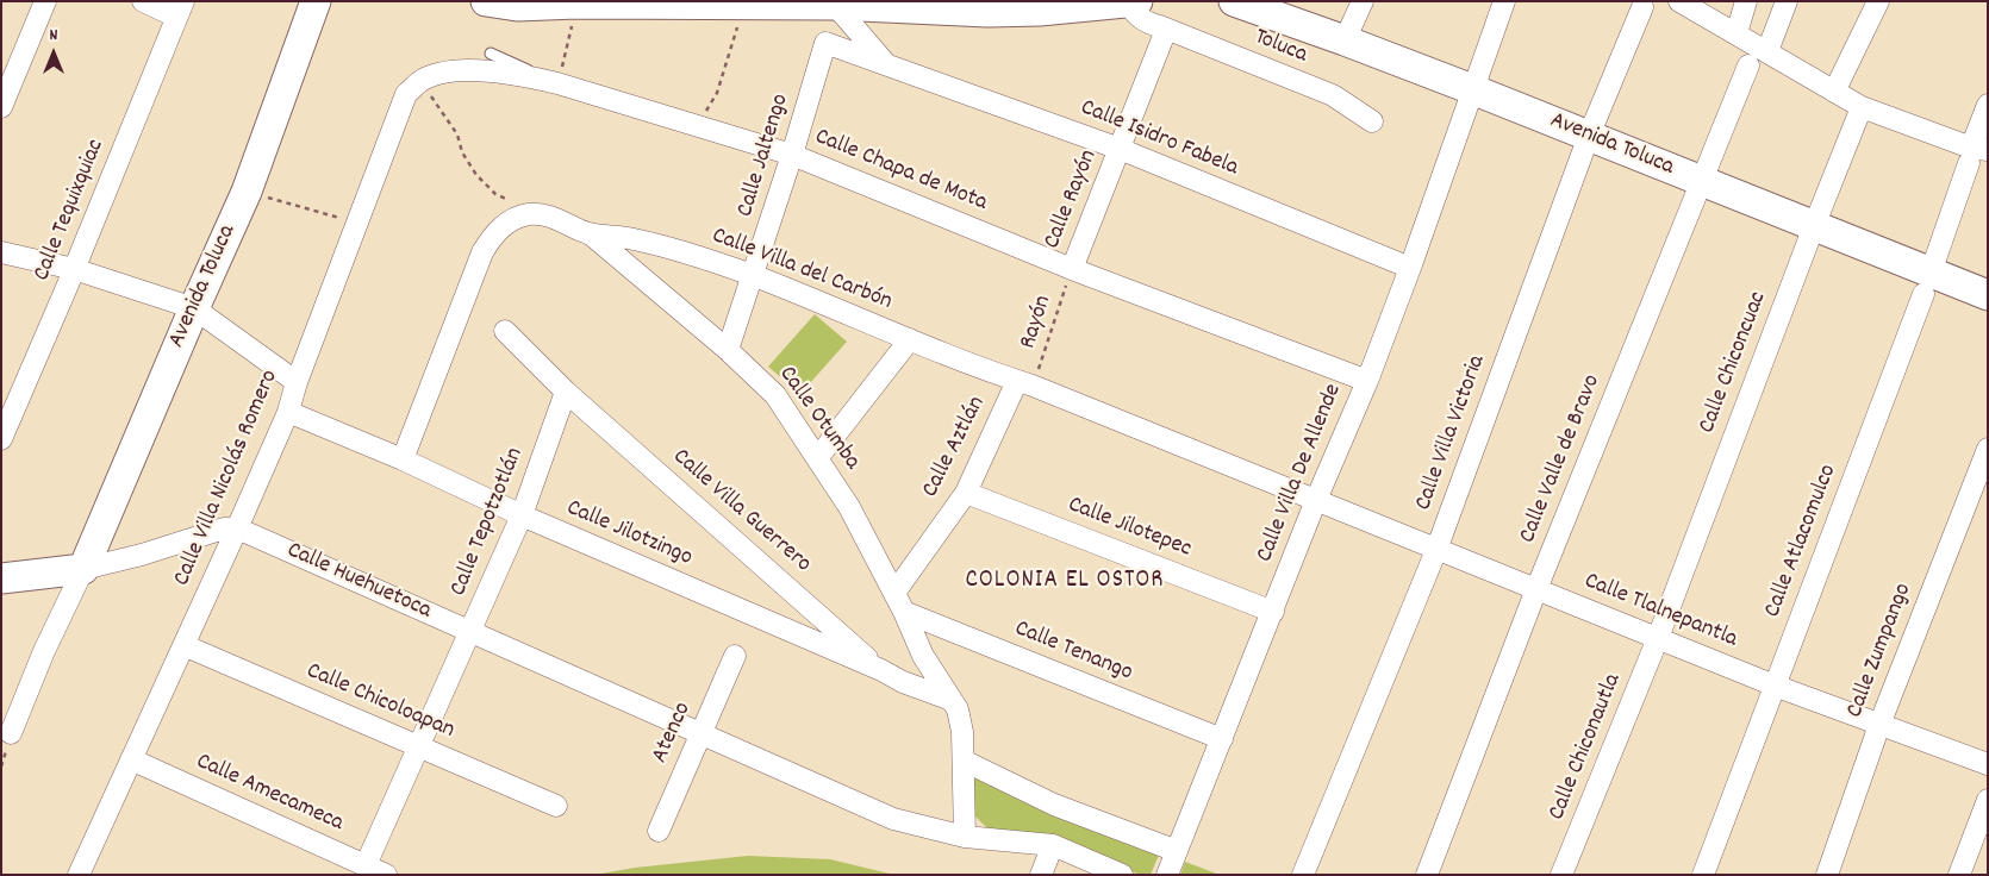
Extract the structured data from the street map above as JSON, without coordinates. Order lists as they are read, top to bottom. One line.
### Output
{"streets":{"street":["Toluca","Calle Isidro Fabela","Avenida Toluca","Calle Jaltengo","Calle Chapa de Mota","Calle Rayón","Calle Tequixquiac","Calle Villa del Carbón","Calle Chiconcuac","Calle Otumba","Calle Villa Victoria","Calle Aztlán","Calle Valle de Bravo","Calle Villa De Allende","Calle Villa Nicolás Romero","Calle Villa Guerrero","Calle Tepotzotlán","Calle Jilotepec","Calle Jilotzingo","Calle Atlacomulco","Calle Huehuetoca","Calle Tlalnepantla","Calle Zumpango","Calle Tenango","Calle Chicoloapan","Atenco","Calle Chiconautla","Calle Amecameca"],"path":["Rayón"]},"crossings":[["Toluca","Calle Rayón"],["Calle Isidro Fabela","Calle Jaltengo"],["Calle Isidro Fabela","Calle Rayón"],["Calle Isidro Fabela","Calle Villa De Allende"],["Avenida Toluca","Calle Chiconcuac"],["Avenida Toluca","Calle Villa Victoria"],["Avenida Toluca","Calle Valle de Bravo"],["Avenida Toluca","Calle Villa De Allende"],["Avenida Toluca","Calle Atlacomulco"],["Calle Jaltengo","Calle Chapa de Mota"],["Calle Jaltengo","Calle Villa del Carbón"],["Calle Jaltengo","Calle Otumba"],["Calle Chapa de Mota","Calle Rayón"],["Calle Chapa de Mota","Rayón"],["Calle Chapa de Mota","Calle Villa De Allende"],["Calle Chapa de Mota","Calle Villa Nicolás Romero"],["Calle Rayón","Rayón"],["Calle Villa del Carbón","Rayón"],["Calle Villa del Carbón","Calle Otumba"],["Calle Villa del Carbón","Calle Aztlán"],["Calle Villa del Carbón","Calle Villa De Allende"],["Calle Villa del Carbón","Calle Tlalnepantla"],["Rayón","Calle Aztlán"],["Calle Chiconcuac","Calle Tlalnepantla"],["Calle Chiconcuac","Calle Chiconautla"],["Calle Otumba","Calle Aztlán"],["Calle Otumba","Calle Jilotzingo"],["Calle Otumba","Calle Huehuetoca"],["Calle Otumba","Calle Tenango"],["Calle Villa Victoria","Calle Tlalnepantla"],["Calle Aztlán","Calle Jilotepec"],["Calle Valle de Bravo","Calle Tlalnepantla"],["Calle Villa De Allende","Calle Jilotepec"],["Calle Villa De Allende","Calle Tlalnepantla"],["Calle Villa De Allende","Calle Tenango"],["Calle Villa Nicolás Romero","Calle Jilotzingo"],["Calle Villa Nicolás Romero","Calle Huehuetoca"],["Calle Villa Nicolás Romero","Calle Chicoloapan"],["Calle Villa Nicolás Romero","Calle Amecameca"],["Calle Villa Guerrero","Calle Tepotzotlán"],["Calle Villa Guerrero","Calle Jilotzingo"],["Calle Tepotzotlán","Calle Jilotzingo"],["Calle Tepotzotlán","Calle Huehuetoca"],["Calle Tepotzotlán","Calle Chicoloapan"],["Calle Tepotzotlán","Calle Amecameca"],["Calle Atlacomulco","Calle Tlalnepantla"],["Calle Huehuetoca","Atenco"],["Calle Tlalnepantla","Calle Zumpango"],["Calle Tlalnepantla","Calle Chiconautla"]],"districts":["COLONIA EL OSTOR"],"north":"top"}
